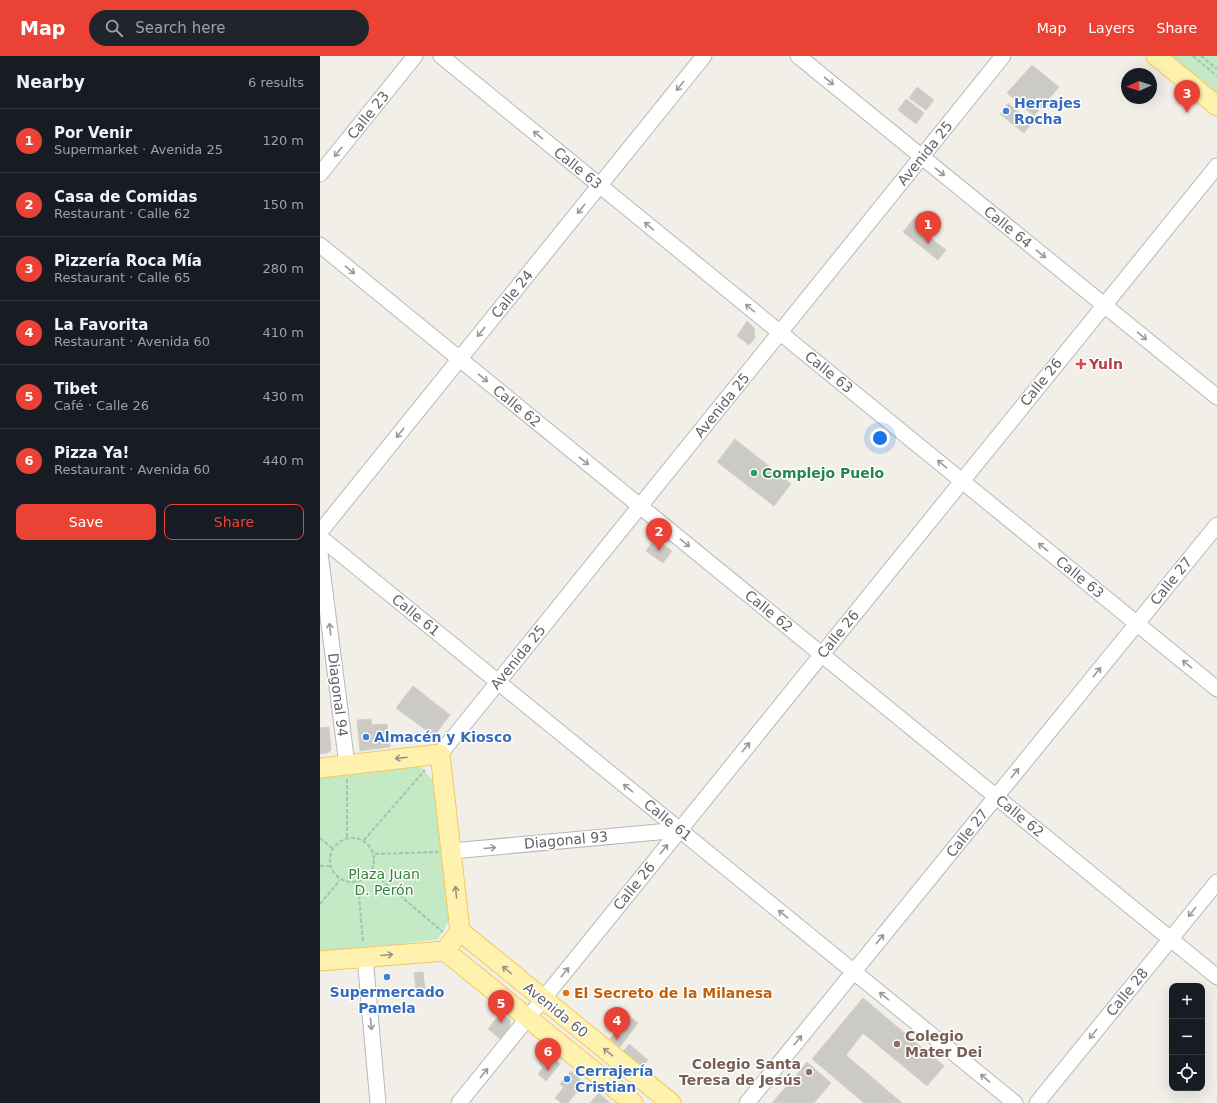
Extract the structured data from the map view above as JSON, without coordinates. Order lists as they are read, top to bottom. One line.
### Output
{"streets":{"main road":["Avenida 60"],"street":["Calle 23","Avenida 25","Calle 63","Calle 64","Calle 24","Calle 26","Calle 62","Calle 27","Calle 61","Diagonal 94","Diagonal 93","Calle 28"]},"crossings":[["Avenida 25","Calle 63"],["Avenida 25","Calle 64"],["Avenida 25","Calle 62"],["Avenida 25","Calle 61"],["Calle 63","Calle 24"],["Calle 63","Calle 26"],["Calle 63","Calle 27"],["Calle 64","Calle 26"],["Calle 24","Calle 62"],["Calle 26","Calle 62"],["Calle 26","Calle 61"],["Calle 26","Diagonal 93"],["Calle 26","Avenida 60"],["Calle 62","Calle 27"],["Calle 62","Calle 28"],["Calle 27","Calle 61"],["Calle 61","Diagonal 93"]],"one_way":["Calle 23","Calle 63","Calle 64","Calle 24","Calle 26","Calle 62","Calle 27","Calle 61","Diagonal 94","Diagonal 93","Calle 28"],"parks":["Plaza Juan D. Perón"],"places":{"other":["Herrajes Rocha","Complejo Puelo","Almacén y Kiosco","Supermercado Pamela","El Secreto de la Milanesa","Colegio Mater Dei","Colegio Santa Teresa de Jesús","Cerrajería Cristian"],"health":["Yuln"]},"north":"left","page":{"header":"Map","search":"Search here","nav":["Map","Layers","Share"],"heading":["Nearby","6 results"],"pins":["3","1","2","5","4","6"],"list":[{"mark":"1","name":"Por Venir","note":"Supermarket · Avenida 25","value":"120 m"},{"mark":"2","name":"Casa de Comidas","note":"Restaurant · Calle 62","value":"150 m"},{"mark":"3","name":"Pizzería Roca Mía","note":"Restaurant · Calle 65","value":"280 m"},{"mark":"4","name":"La Favorita","note":"Restaurant · Avenida 60","value":"410 m"},{"mark":"5","name":"Tibet","note":"Café · Calle 26","value":"430 m"},{"mark":"6","name":"Pizza Ya!","note":"Restaurant · Avenida 60","value":"440 m"}],"buttons":["Save","Share"],"map_buttons":["+","−"]}}
